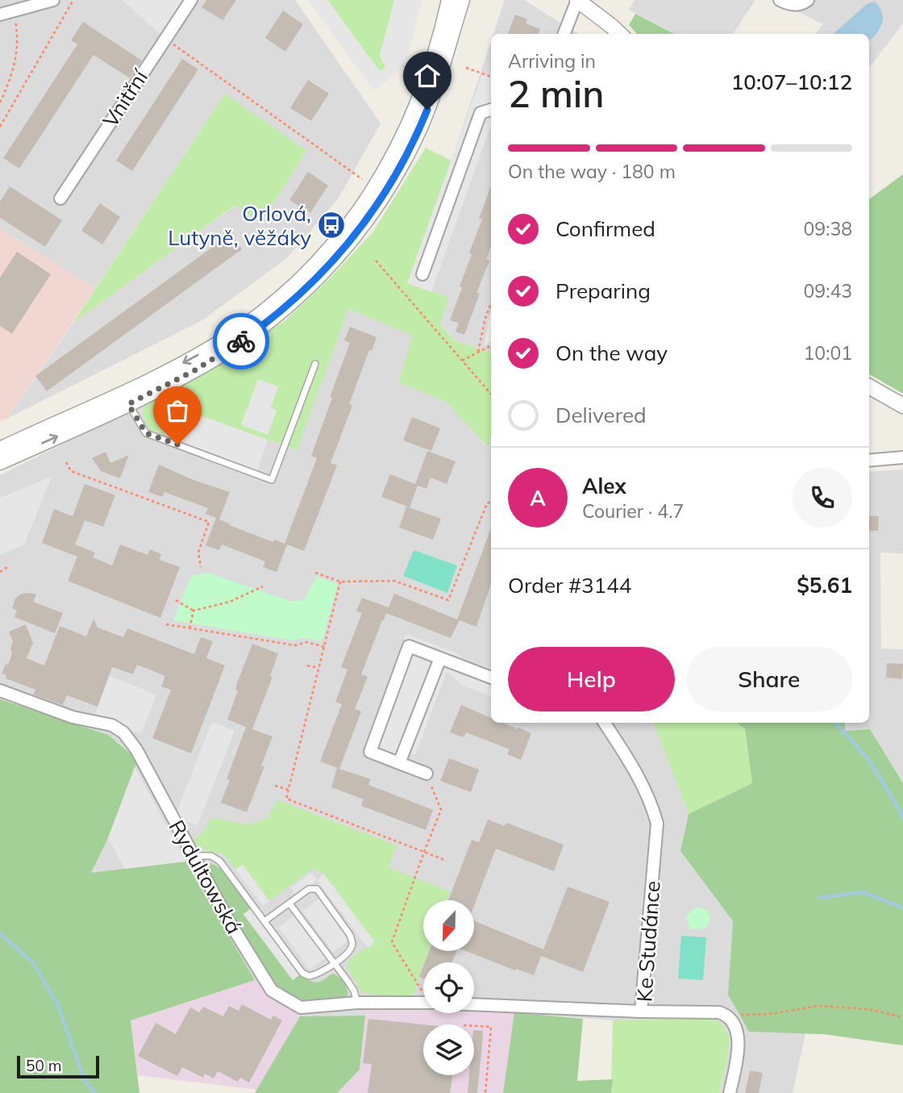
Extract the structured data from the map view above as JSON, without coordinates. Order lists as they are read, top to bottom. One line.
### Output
{"streets":{"street":["Vnitřní","Rydultowská","Ke Studánce"]},"places":{"bus stop":["Orlová, Lutyně, věžáky"]},"scale_bar":"50 m","north":"bottom","page":{"heading":["2 min","Arriving in","10:07–10:12"],"panel":["Alex","Courier · 4.7","Order #3144","$5.61"],"bar":"On the way · 180 m","list":[["Confirmed","09:38"],["Preparing","09:43"],["On the way","10:01"],"Delivered"],"round":"A","buttons":["Help","Share"],"scale":"50 m"}}
